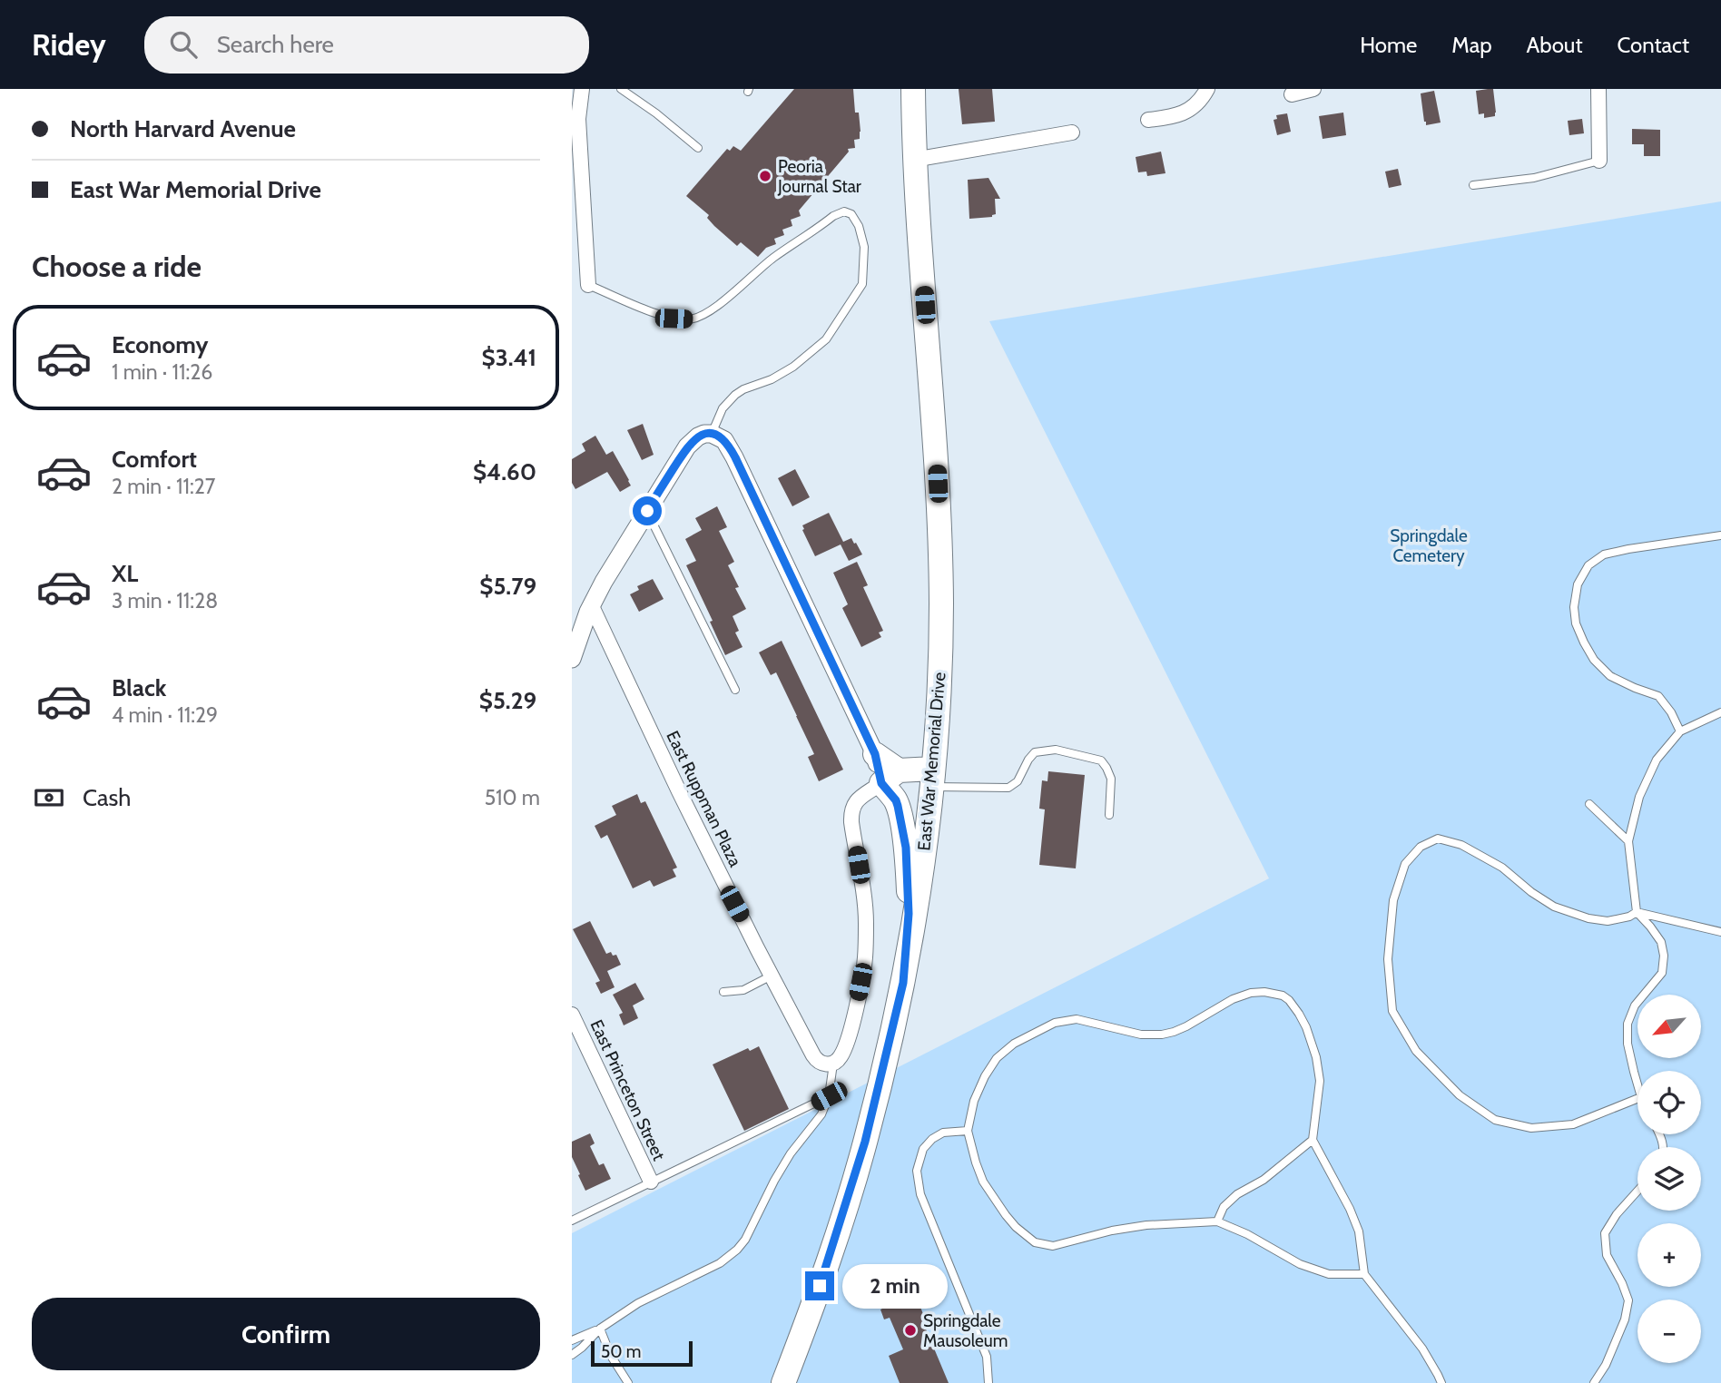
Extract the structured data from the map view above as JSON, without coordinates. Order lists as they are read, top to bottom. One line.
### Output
{"streets":{"highway":["East War Memorial Drive"],"street":["East Ruppman Plaza","East Princeton Street"]},"parks":["Springdale Cemetery"],"places":["Peoria Journal Star","Springdale Mausoleum"],"scale_bar":"50 m","north":"bottom left","page":{"header":"Ridey","search":"Search here","nav":["Home","Map","About","Contact"],"banner":["North Harvard Avenue","East War Memorial Drive"],"heading":"Choose a ride","list":[{"name":"Economy","note":"1 min · 11:26","value":"$3.41"},{"name":"Comfort","note":"2 min · 11:27","value":"$4.60"},{"name":"XL","note":"3 min · 11:28","value":"$5.79"},{"name":"Black","note":"4 min · 11:29","value":"$5.29"}],"pay":["Cash","510 m"],"map_buttons":["+","−"],"bubble":"2 min","buttons":"Confirm","scale":"50 m"}}
